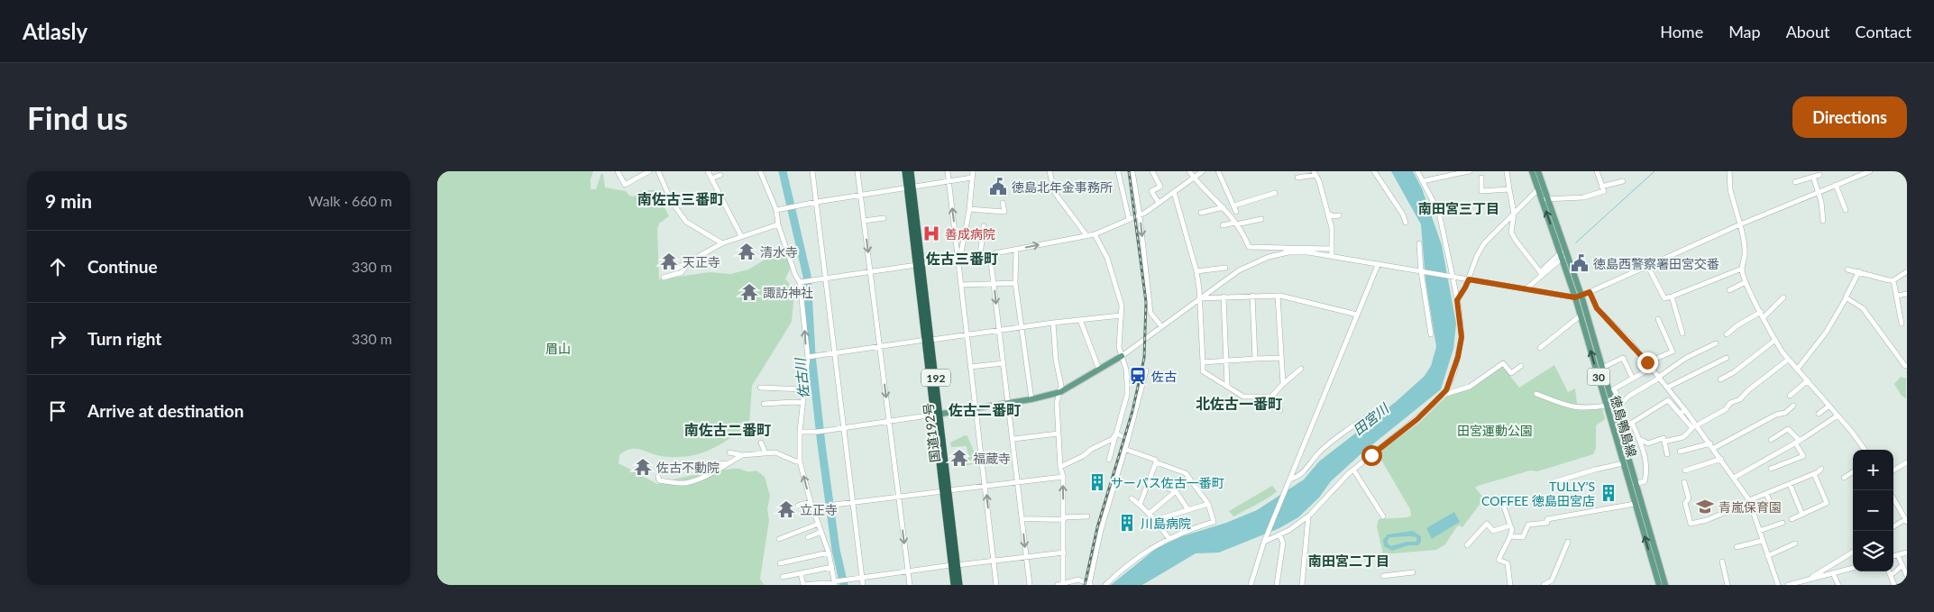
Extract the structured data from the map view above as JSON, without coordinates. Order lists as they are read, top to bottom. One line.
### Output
{"streets":{"highway":["192","国道192号"],"main road":["30","徳島鴨島線"]},"districts":["南佐古三番町","南田宮三丁目","佐古三番町","北佐古一番町","佐古二番町","南佐古二番町","南田宮二丁目"],"water":["佐古川","田宮川"],"parks":["眉山","田宮運動公園"],"places":{"public building":["徳島北年金事務所","徳島西警察署田宮交番"],"hospital":["善成病院"],"temple":["清水寺","天正寺","諏訪神社","福蔵寺","佐古不動院","立正寺"],"station":["佐古"],"building":["サーパス佐古一番町","TULLY’S COFFEE 徳島田宮店","川島病院"],"school or university":["青嵐保育園"]},"page":{"header":"Atlasly","nav":["Home","Map","About","Contact"],"buttons":"Directions","title":"Find us","heading":["9 min","Walk · 660 m"],"list":[["Continue","330 m"],["Turn right","330 m"],"Arrive at destination"],"map_buttons":["+","−"]}}
